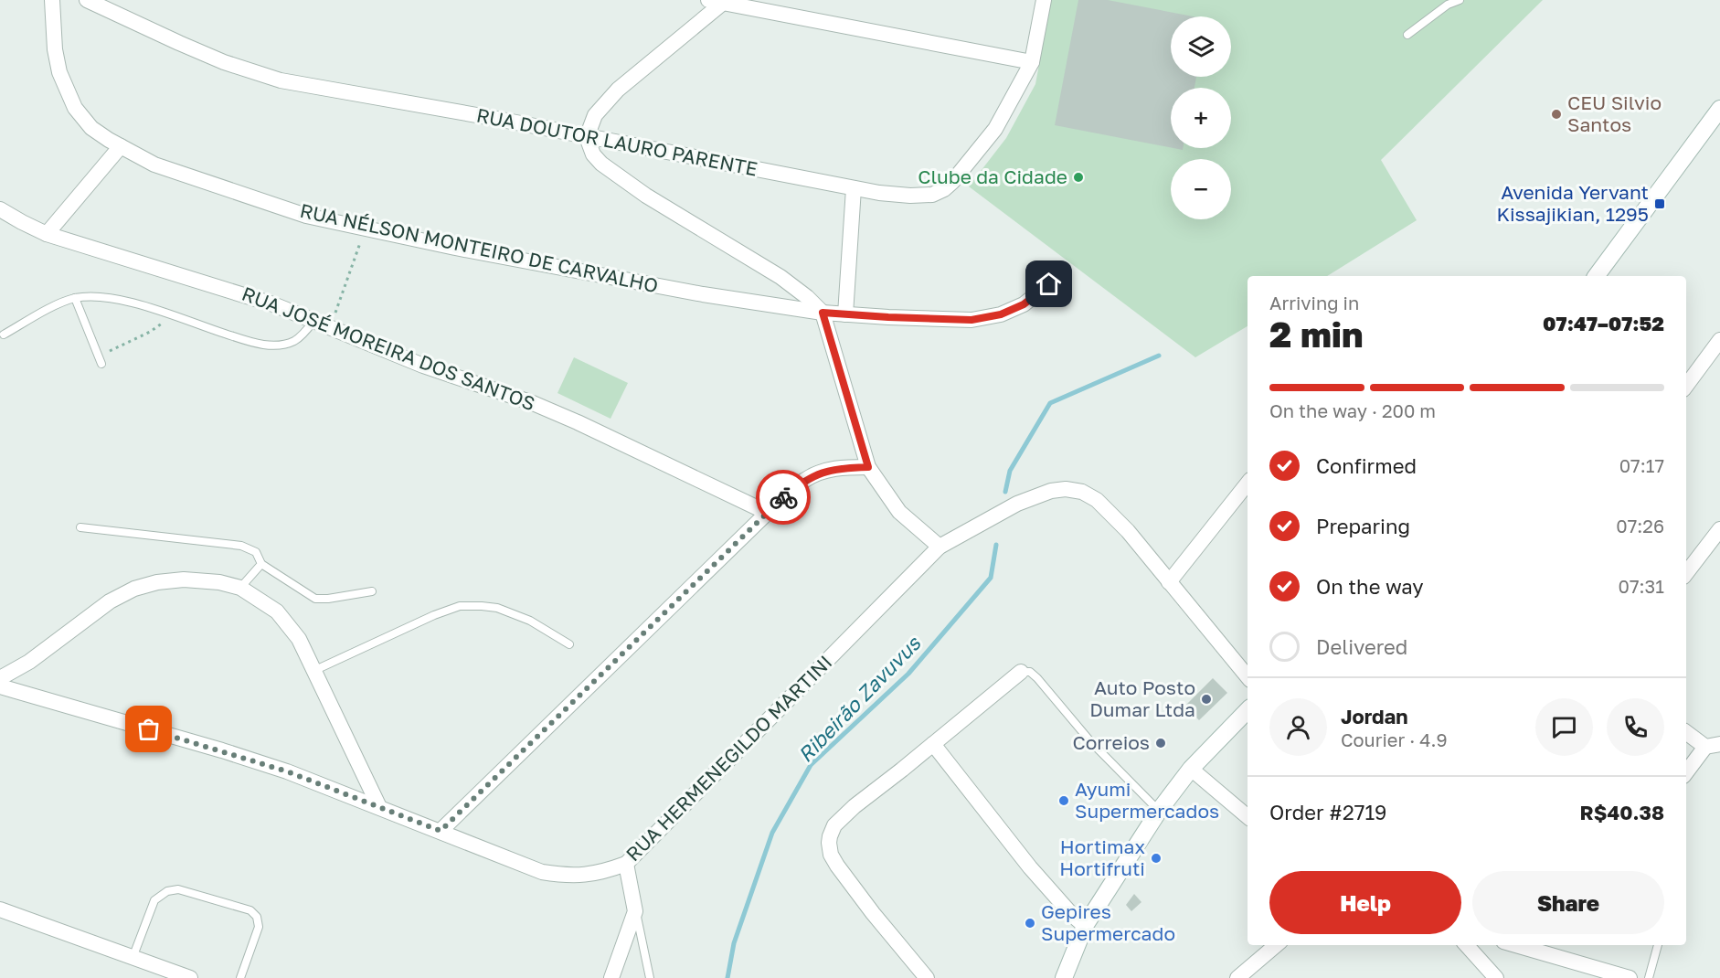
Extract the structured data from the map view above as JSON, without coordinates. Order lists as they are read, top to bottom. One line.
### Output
{"streets":{"street":["RUA DOUTOR LAURO PARENTE","RUA NÉLSON MONTEIRO DE CARVALHO","RUA JOSÉ MOREIRA DOS SANTOS","RUA HERMENEGILDO MARTINI"]},"water":["Ribeirão Zavuvus"],"places":{"other":["CEU Silvio Santos","Clube da Cidade","Auto Posto Dumar Ltda","Correios","Ayumi Supermercados","Hortimax Hortifruti","Gepires Supermercado"],"transit":["Avenida Yervant Kissajikian, 1295"]},"page":{"map_buttons":["+","−"],"heading":["2 min","Arriving in","07:47–07:52"],"panel":["Jordan","Courier · 4.9","Order #2719","R$40.38"],"bar":"On the way · 200 m","list":[["Confirmed","07:17"],["Preparing","07:26"],["On the way","07:31"],"Delivered"],"buttons":["Help","Share"]}}
